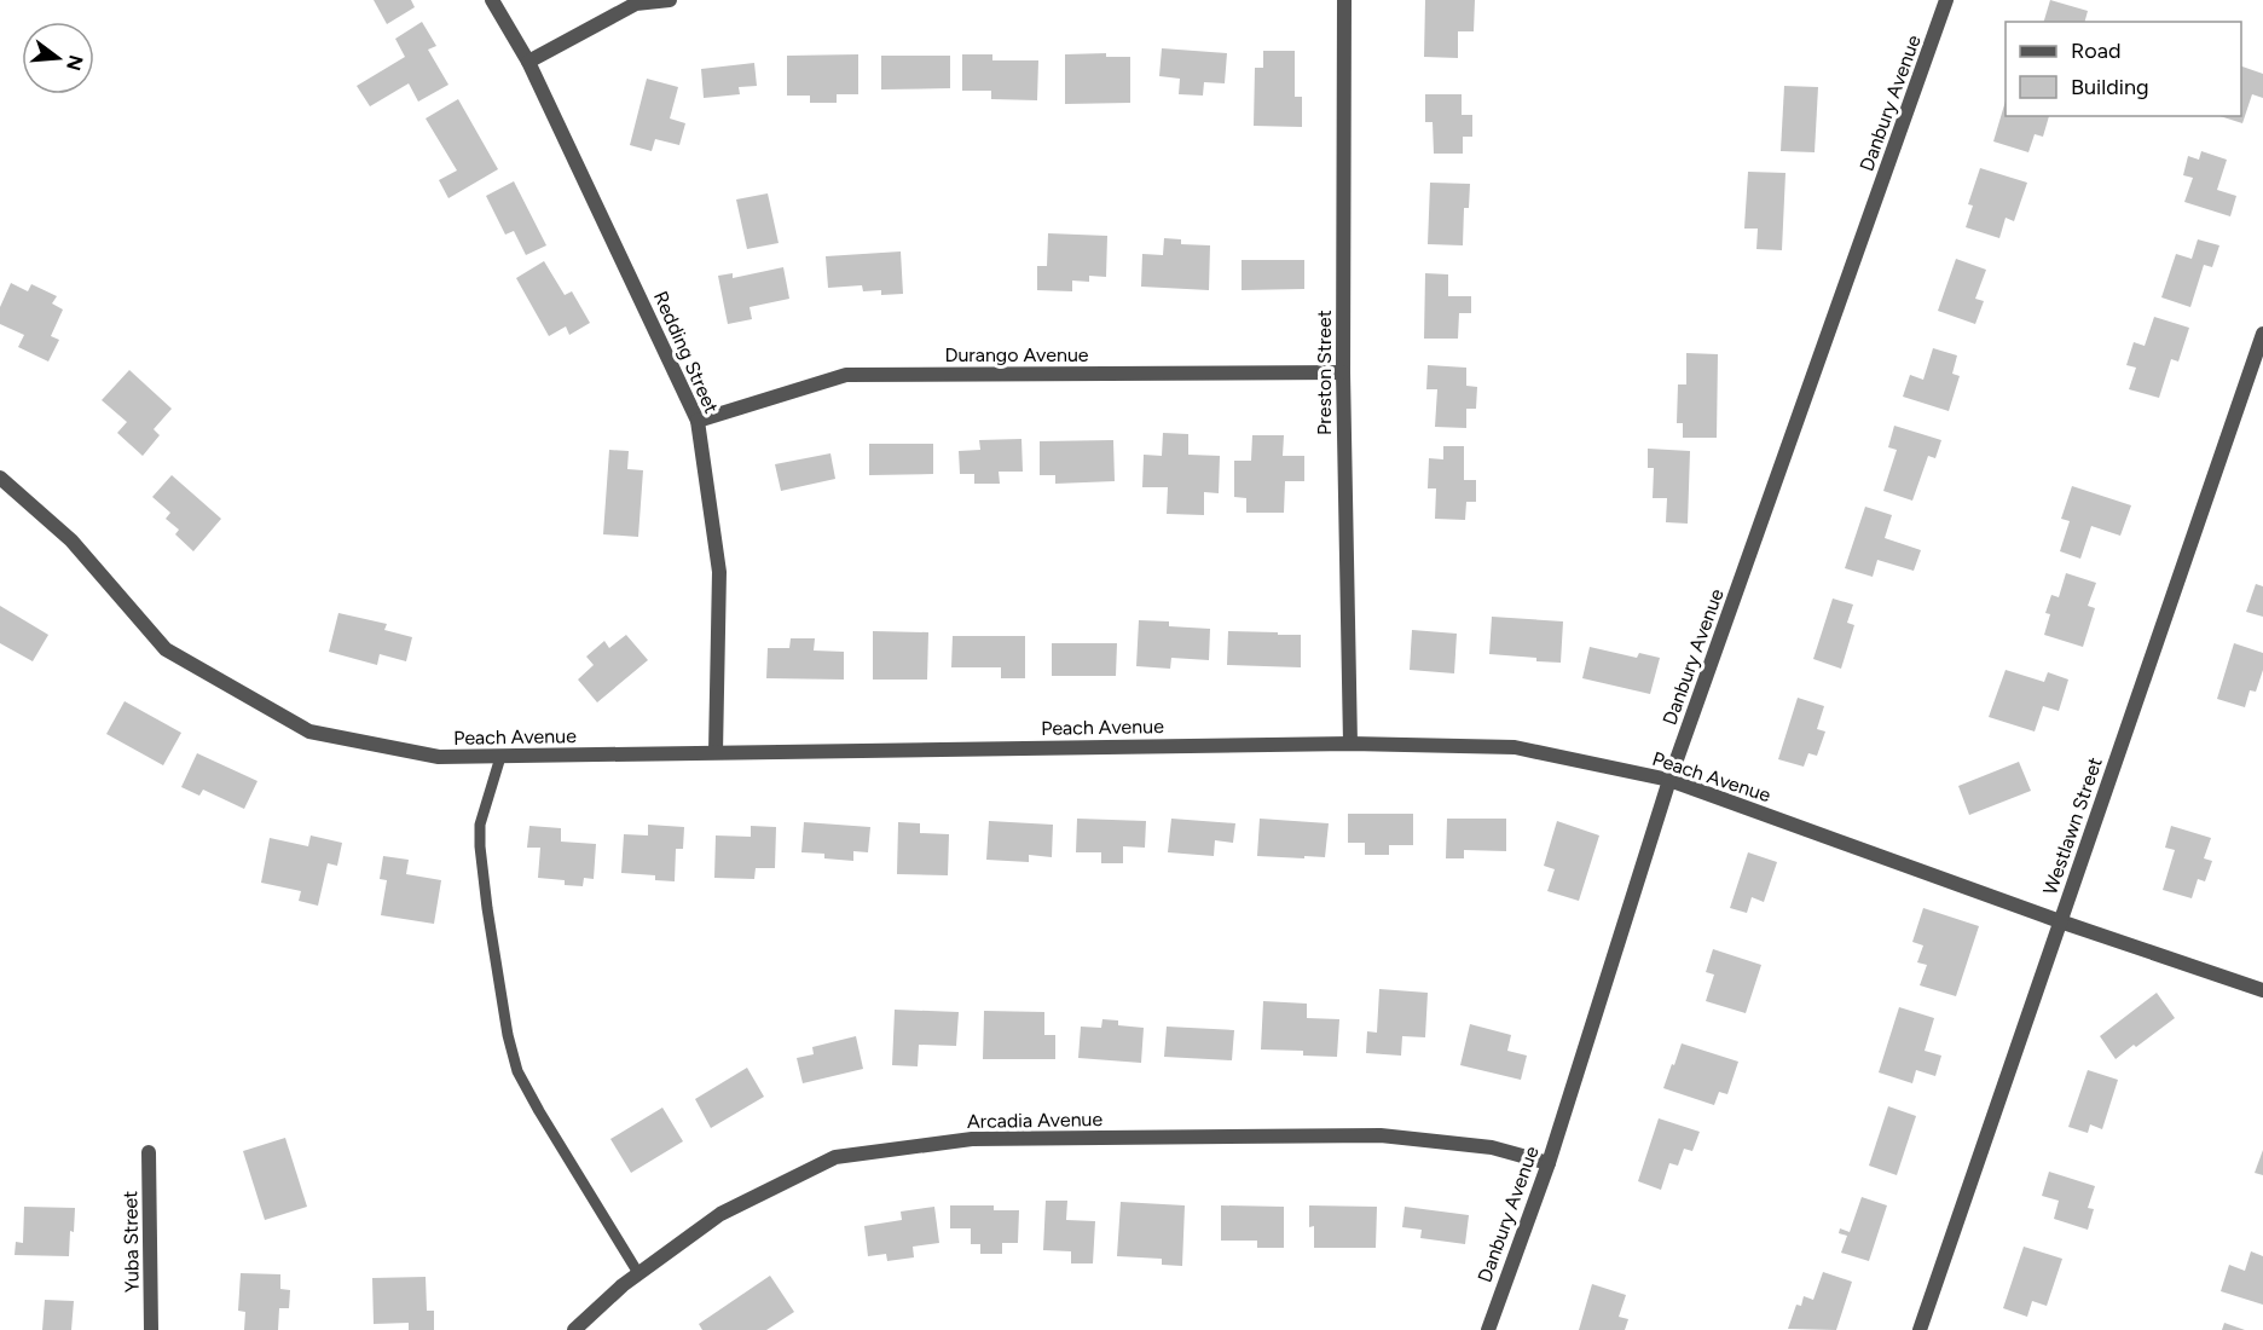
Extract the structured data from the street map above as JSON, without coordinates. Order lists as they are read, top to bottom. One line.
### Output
{"streets":{"street":["Danbury Avenue","Redding Street","Durango Avenue","Preston Street","Peach Avenue","Westlawn Street","Arcadia Avenue","Yuba Street"]},"crossings":[["Danbury Avenue","Peach Avenue"],["Danbury Avenue","Arcadia Avenue"],["Redding Street","Durango Avenue"],["Redding Street","Peach Avenue"],["Durango Avenue","Preston Street"],["Preston Street","Peach Avenue"],["Peach Avenue","Westlawn Street"]],"legend":["Road","Building"],"north":"right"}
